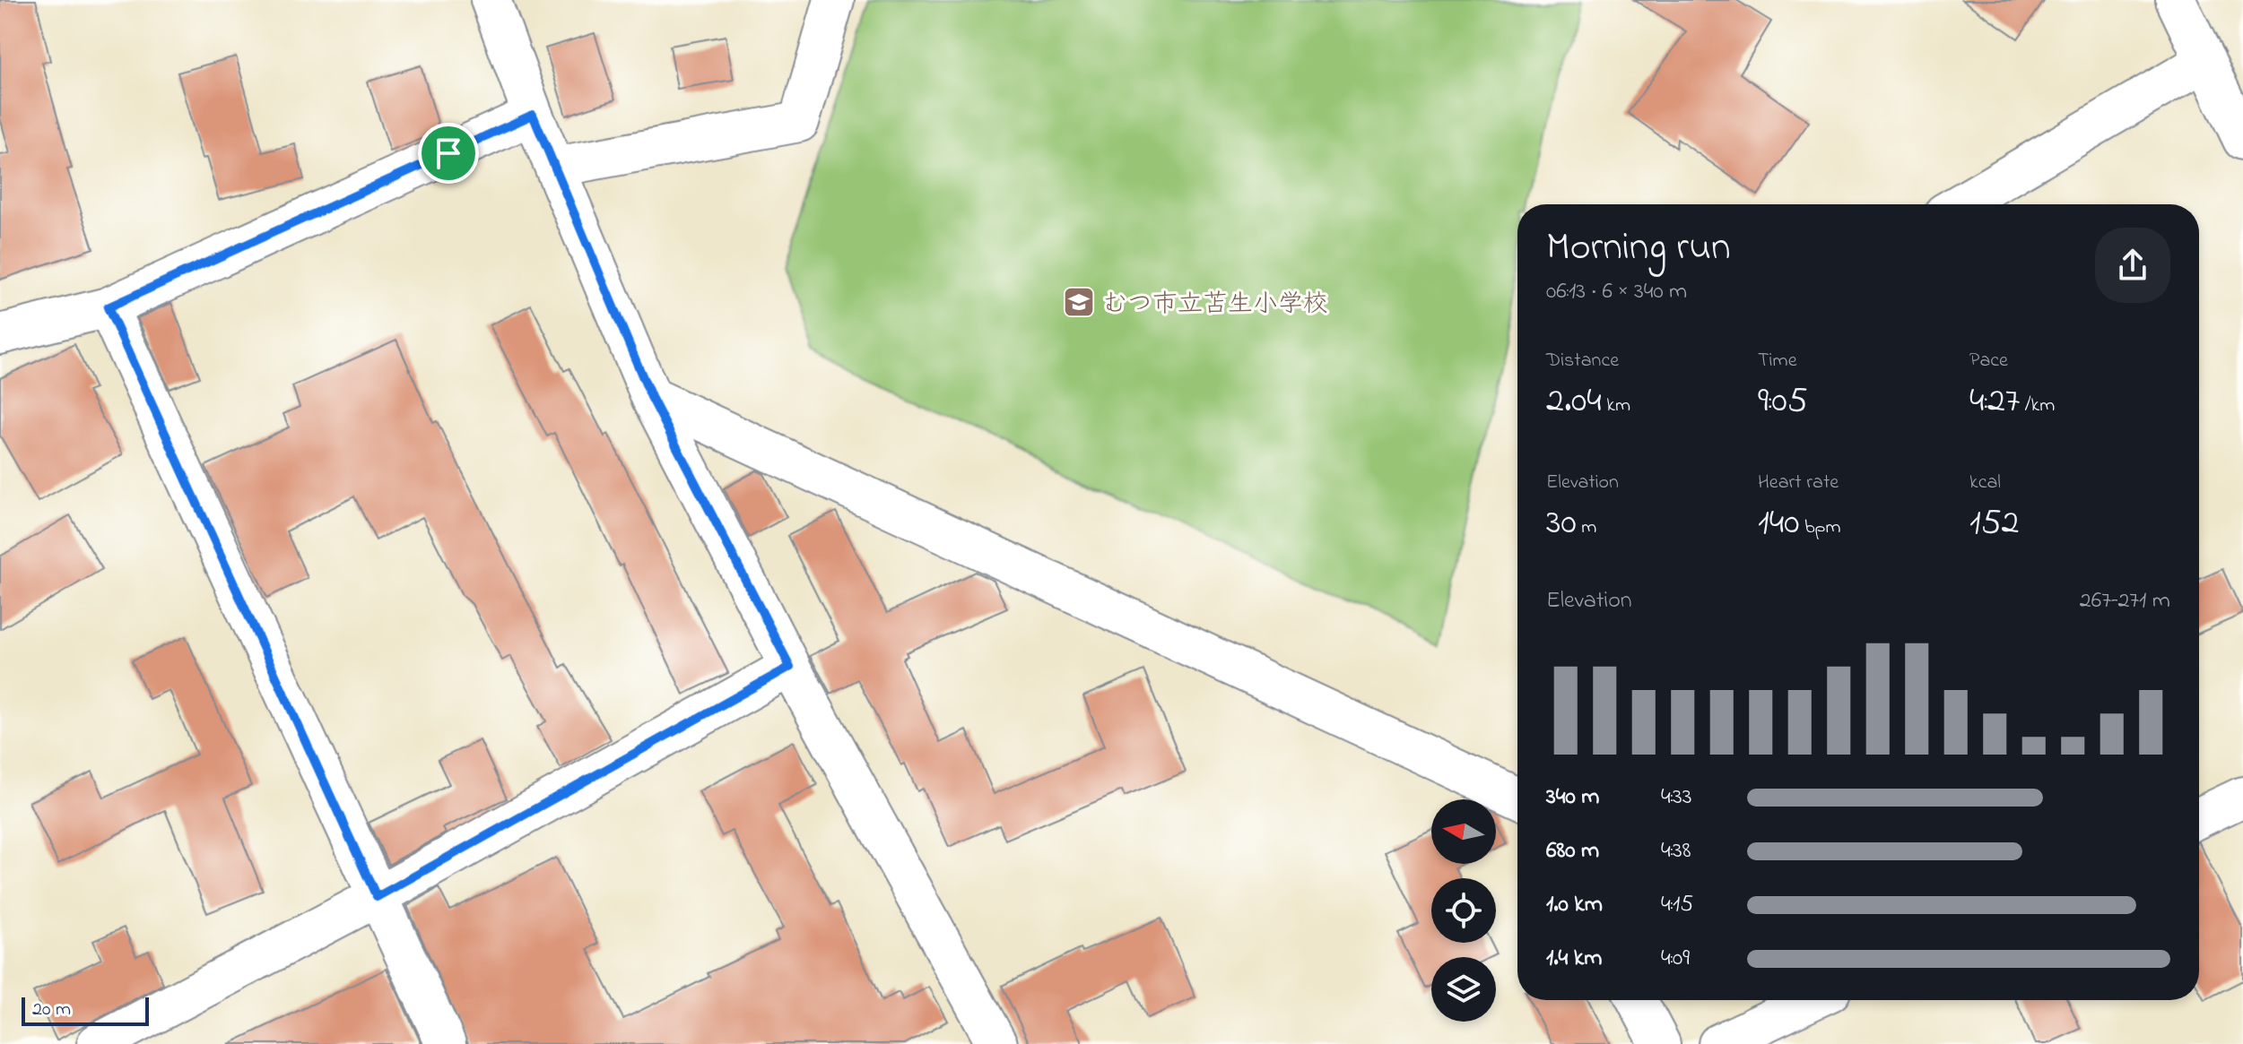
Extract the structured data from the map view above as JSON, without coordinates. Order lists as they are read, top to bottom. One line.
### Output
{"places":{"school or university":["むつ市立苫生小学校"]},"scale_bar":"20 m","north":"left","page":{"heading":["Morning run","06:13 · 6 × 340 m"],"stats":[["Distance","2.04 km"],["Time","9:05"],["Pace","4:27 /km"],["Elevation","30 m"],["Heart rate","140 bpm"],["kcal","152"]],"chart":["Elevation","267–271 m"],"list":[{"name":"340 m","note":"4:33"},{"name":"680 m","note":"4:38"},{"name":"1.0 km","note":"4:15"},{"name":"1.4 km","note":"4:09"}],"scale":"20 m"}}
